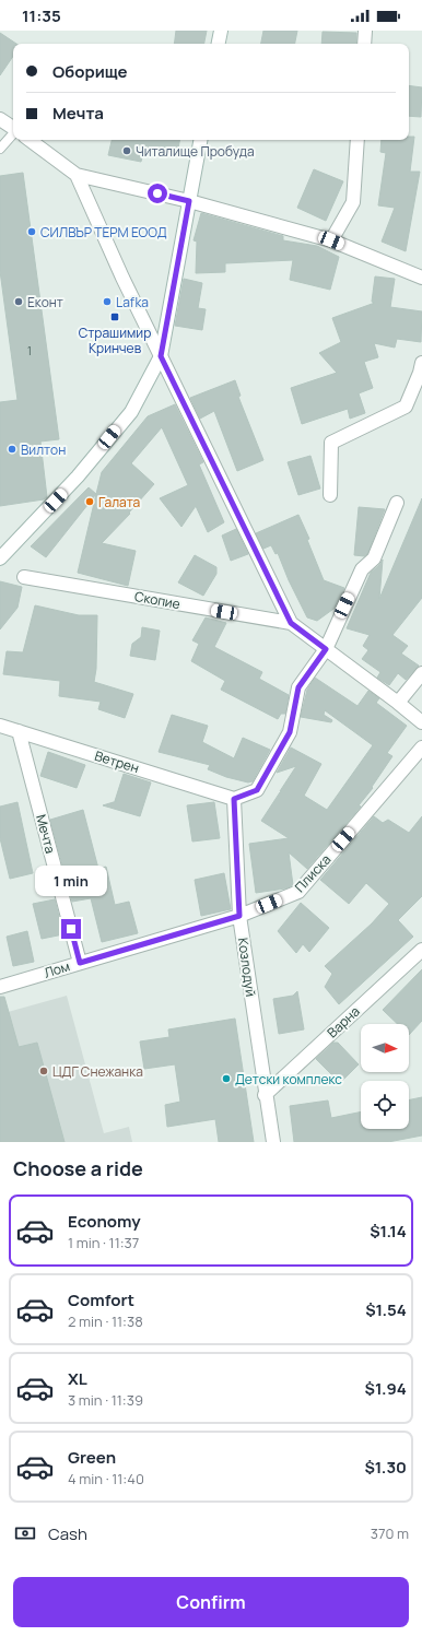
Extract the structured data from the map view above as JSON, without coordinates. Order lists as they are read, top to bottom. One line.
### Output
{"streets":{"street":["Скопие","Ветрен","Мечта","Плиска","Козлодуй","Лом","Варна"]},"crossings":[["Ветрен","Мечта"],["Ветрен","Козлодуй"],["Мечта","Лом"],["Плиска","Козлодуй"],["Плиска","Лом"],["Козлодуй","Лом"],["Козлодуй","Варна"]],"places":{"other":["Читалище Пробуда","СИЛВЪР ТЕРМ ЕООД","Еконт","Lafka","Вилтон","Галата","ЦДГ Снежанка","Детски комплекс"],"transit":["Страшимир Кринчев"]},"house_numbers":["1"],"north":"right","page":{"status":"11:35","banner":["Оборище","Мечта"],"bubble":"1 min","heading":"Choose a ride","list":[{"name":"Economy","note":"1 min · 11:37","value":"$1.14"},{"name":"Comfort","note":"2 min · 11:38","value":"$1.54"},{"name":"XL","note":"3 min · 11:39","value":"$1.94"},{"name":"Green","note":"4 min · 11:40","value":"$1.30"}],"pay":["Cash","370 m"],"buttons":"Confirm"}}
